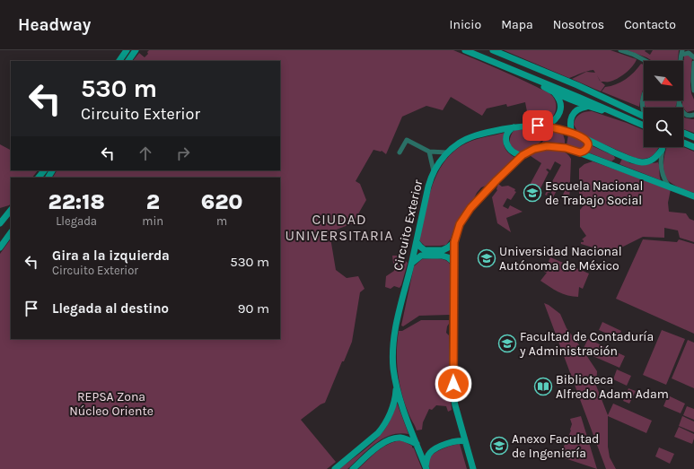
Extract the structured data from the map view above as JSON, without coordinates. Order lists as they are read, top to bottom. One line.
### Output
{"streets":{"street":["Circuito Exterior"]},"districts":["CIUDAD UNIVERSITARIA"],"parks":["REPSA Zona Núcleo Oriente"],"places":{"school or university":["Escuela Nacional de Trabajo Social","Universidad Nacional Autónoma de México","Facultad de Contaduría y Administración","Anexo Facultad de Ingeniería"],"library":["Biblioteca Alfredo Adam Adam"]},"north":"bottom right","page":{"header":"Headway","nav":["Inicio","Mapa","Nosotros","Contacto"],"turn":["530 m","Circuito Exterior"],"eta":["22:18","Llegada","2","min","620","m"],"list":[{"name":"Gira a la izquierda","note":"Circuito Exterior","value":"530 m"},{"name":"Llegada al destino","value":"90 m"}]}}
